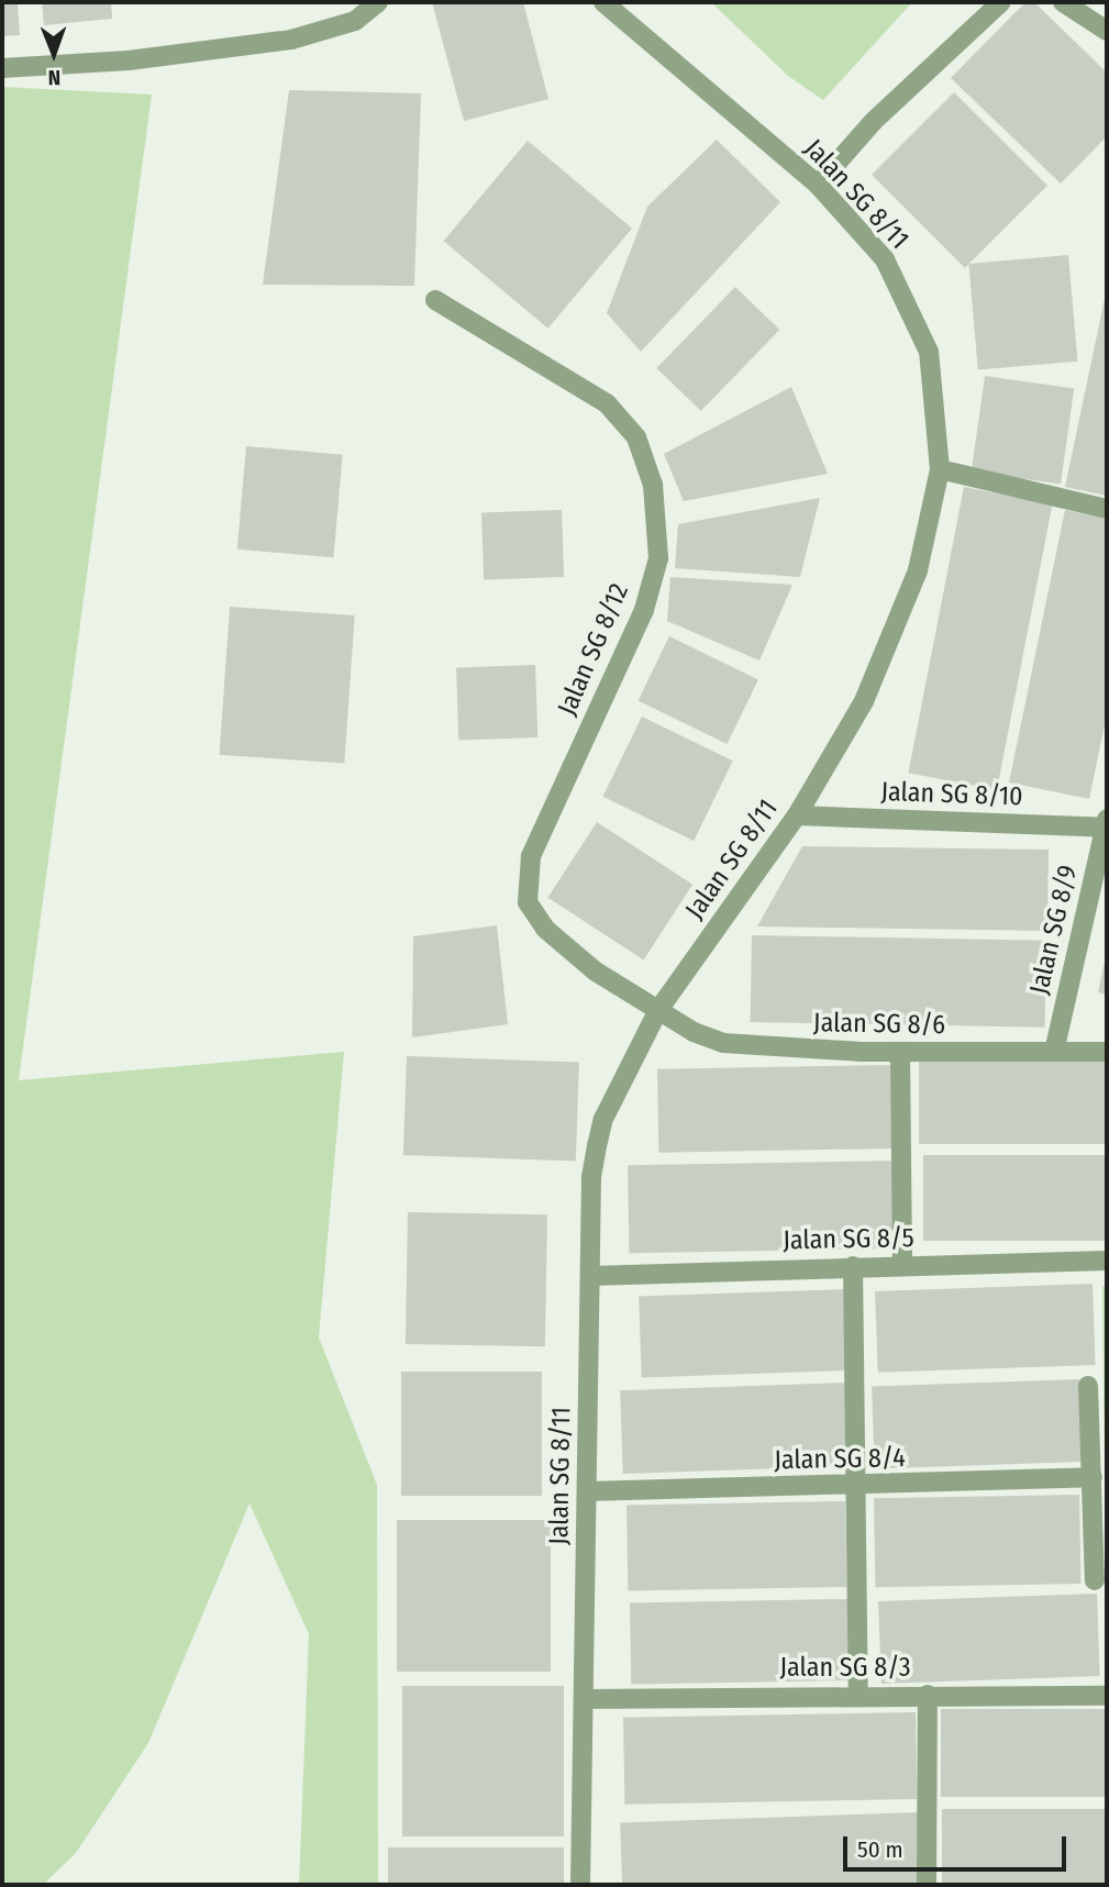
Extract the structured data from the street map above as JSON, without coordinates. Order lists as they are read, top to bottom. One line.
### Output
{"streets":{"street":["Jalan SG 8/11","Jalan SG 8/12","Jalan SG 8/10","Jalan SG 8/9","Jalan SG 8/6","Jalan SG 8/5","Jalan SG 8/4","Jalan SG 8/3"]},"crossings":[["Jalan SG 8/11","Jalan SG 8/12"],["Jalan SG 8/11","Jalan SG 8/10"],["Jalan SG 8/11","Jalan SG 8/6"],["Jalan SG 8/11","Jalan SG 8/5"],["Jalan SG 8/11","Jalan SG 8/4"],["Jalan SG 8/11","Jalan SG 8/3"],["Jalan SG 8/12","Jalan SG 8/6"],["Jalan SG 8/10","Jalan SG 8/9"],["Jalan SG 8/9","Jalan SG 8/6"]],"scale_bar":"50 m","north":"bottom"}
